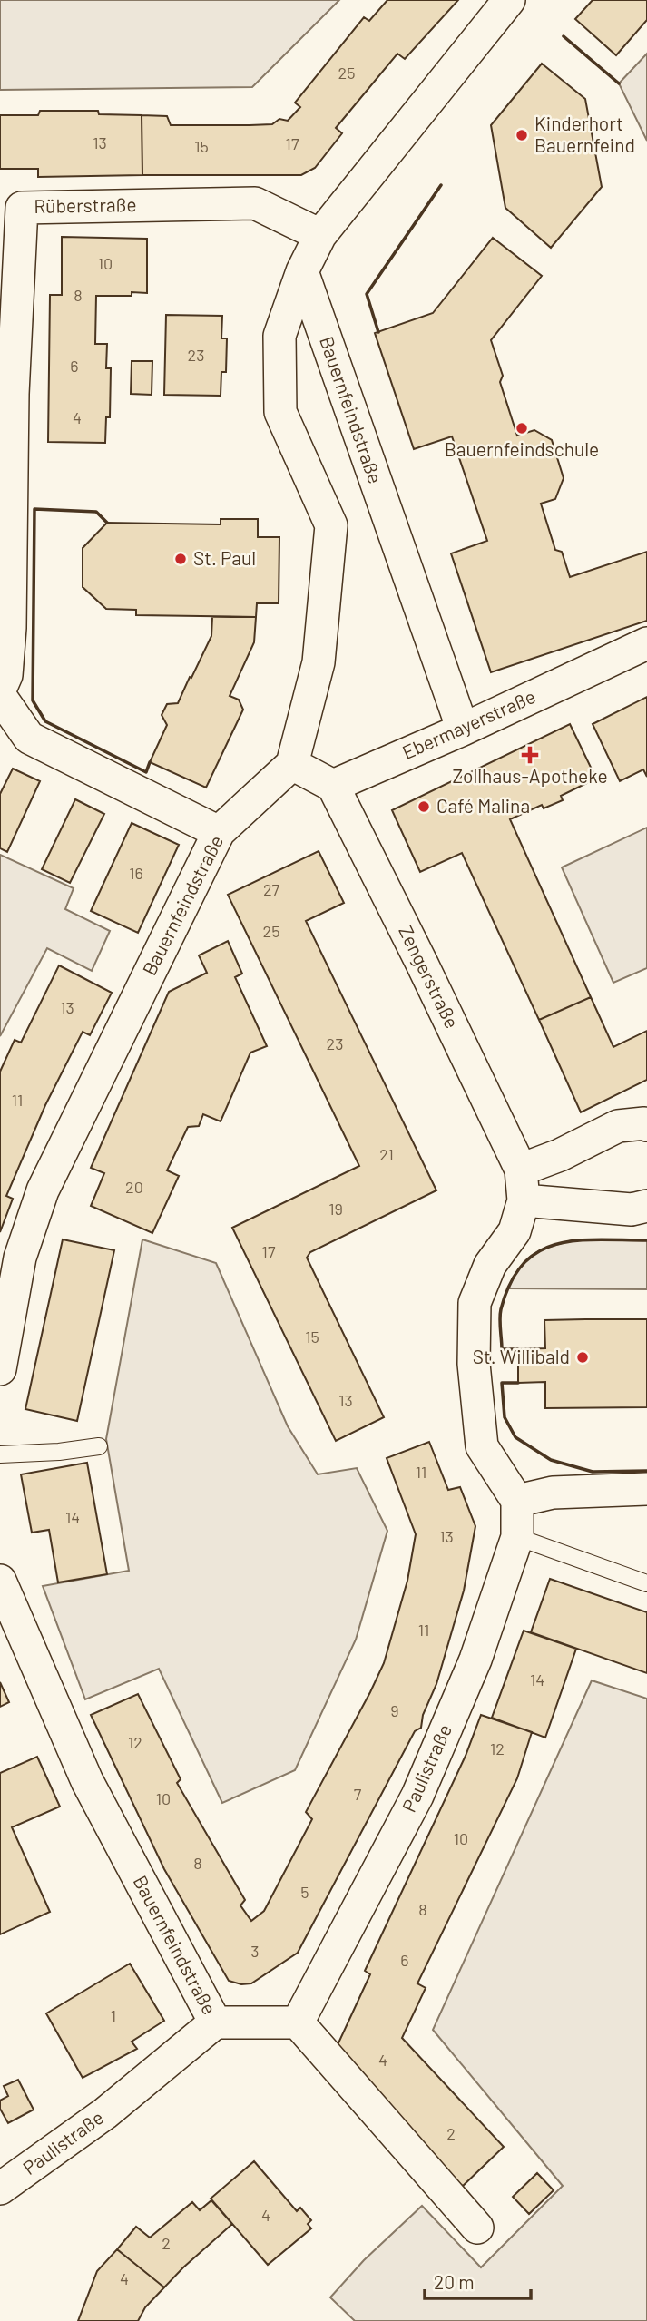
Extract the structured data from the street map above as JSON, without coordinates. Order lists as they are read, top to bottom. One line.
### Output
{"streets":{"street":["Rüberstraße","Bauernfeindstraße","Ebermayerstraße","Zengerstraße","Paulistraße"]},"crossings":[["Bauernfeindstraße","Ebermayerstraße"],["Bauernfeindstraße","Paulistraße"],["Ebermayerstraße","Zengerstraße"],["Zengerstraße","Paulistraße"]],"places":{"other":["Kinderhort Bauernfeind","Bauernfeindschule","St. Paul","Café Malina","St. Willibald"],"health":["Zollhaus-Apotheke"]},"house_numbers":["25","13","17","15","10","8","23","6","4","16","27","25","13","23","11","21","20","19","17","15","13","11","14","13","11","14","9","12","12","7","10","10","8","5","8","3","6","1","4","2","4","2","4"],"scale_bar":"20 m"}
